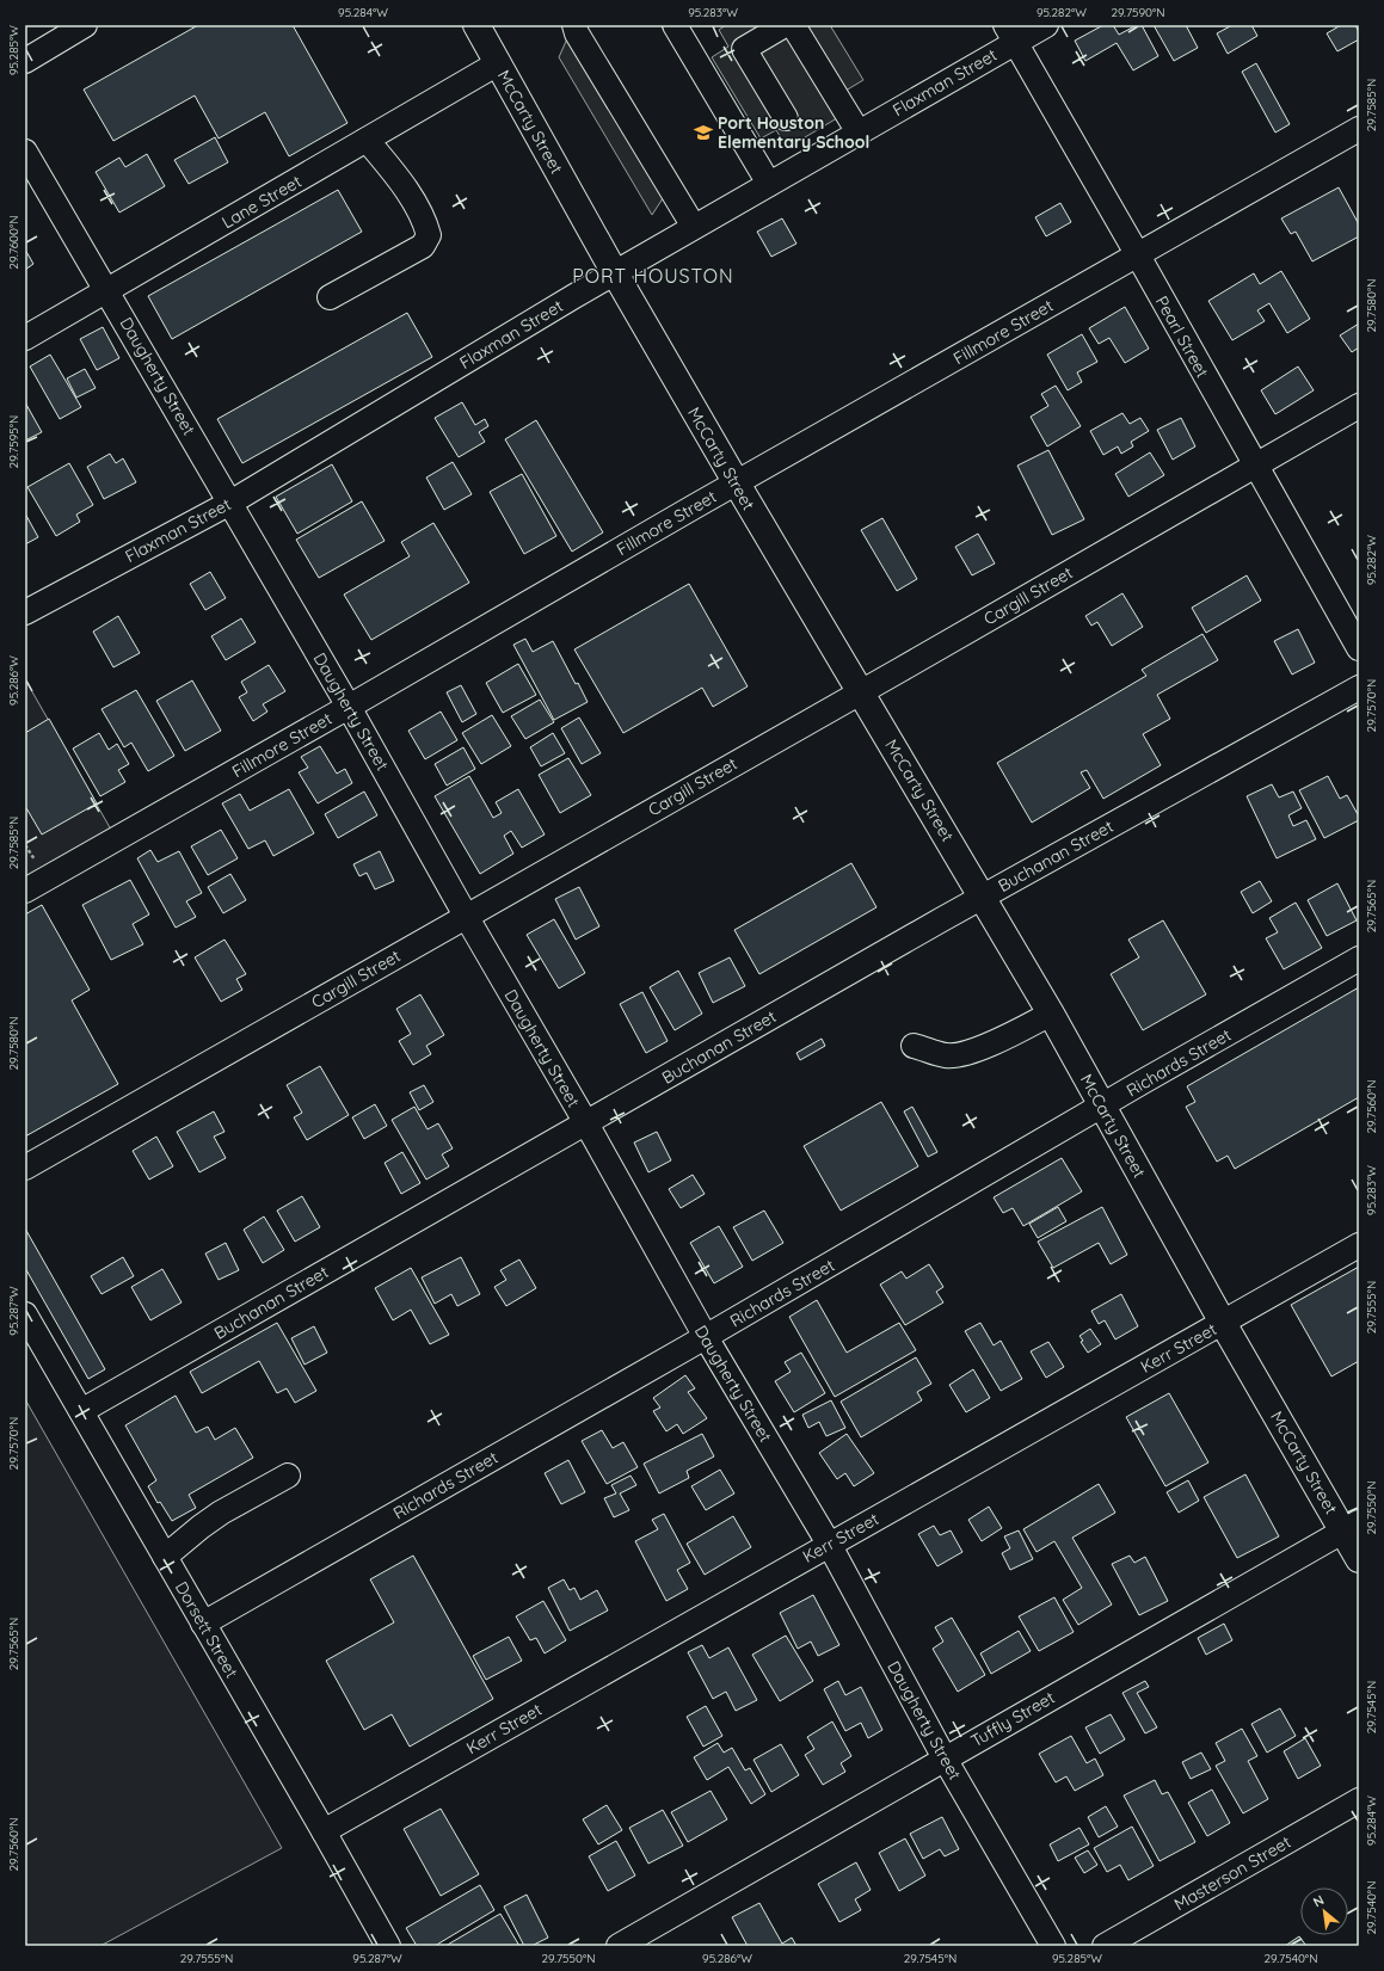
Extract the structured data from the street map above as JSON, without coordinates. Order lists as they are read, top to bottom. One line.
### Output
{"streets":{"main road":["McCarty Street"],"street":["Flaxman Street","Lane Street","Fillmore Street","Pearl Street","Daugherty Street","Cargill Street","Buchanan Street","Richards Street","Kerr Street","Dorsett Street","Tuffly Street","Masterson Street"]},"crossings":[["Flaxman Street","McCarty Street"],["Flaxman Street","Pearl Street"],["Flaxman Street","Daugherty Street"],["McCarty Street","Lane Street"],["McCarty Street","Fillmore Street"],["McCarty Street","Cargill Street"],["McCarty Street","Buchanan Street"],["McCarty Street","Richards Street"],["McCarty Street","Kerr Street"],["McCarty Street","Tuffly Street"],["Lane Street","Daugherty Street"],["Fillmore Street","Pearl Street"],["Fillmore Street","Daugherty Street"],["Pearl Street","Cargill Street"],["Daugherty Street","Cargill Street"],["Daugherty Street","Buchanan Street"],["Daugherty Street","Richards Street"],["Daugherty Street","Kerr Street"],["Daugherty Street","Tuffly Street"],["Buchanan Street","Dorsett Street"],["Richards Street","Dorsett Street"],["Kerr Street","Dorsett Street"]],"districts":["PORT HOUSTON"],"places":{"school or university":["Port Houston Elementary School"]},"north":"top left","coordinates":["95.284°W","95.283°W","95.282°W","29.7590°N","95.285°W","29.7585°N","29.7600°N","29.7580°N","29.7595°N","95.286°W","29.7570°N","29.7565°N","29.7560°N","29.7555°N","95.287°W","29.7550°N","29.7545°N","29.7540°N"]}
